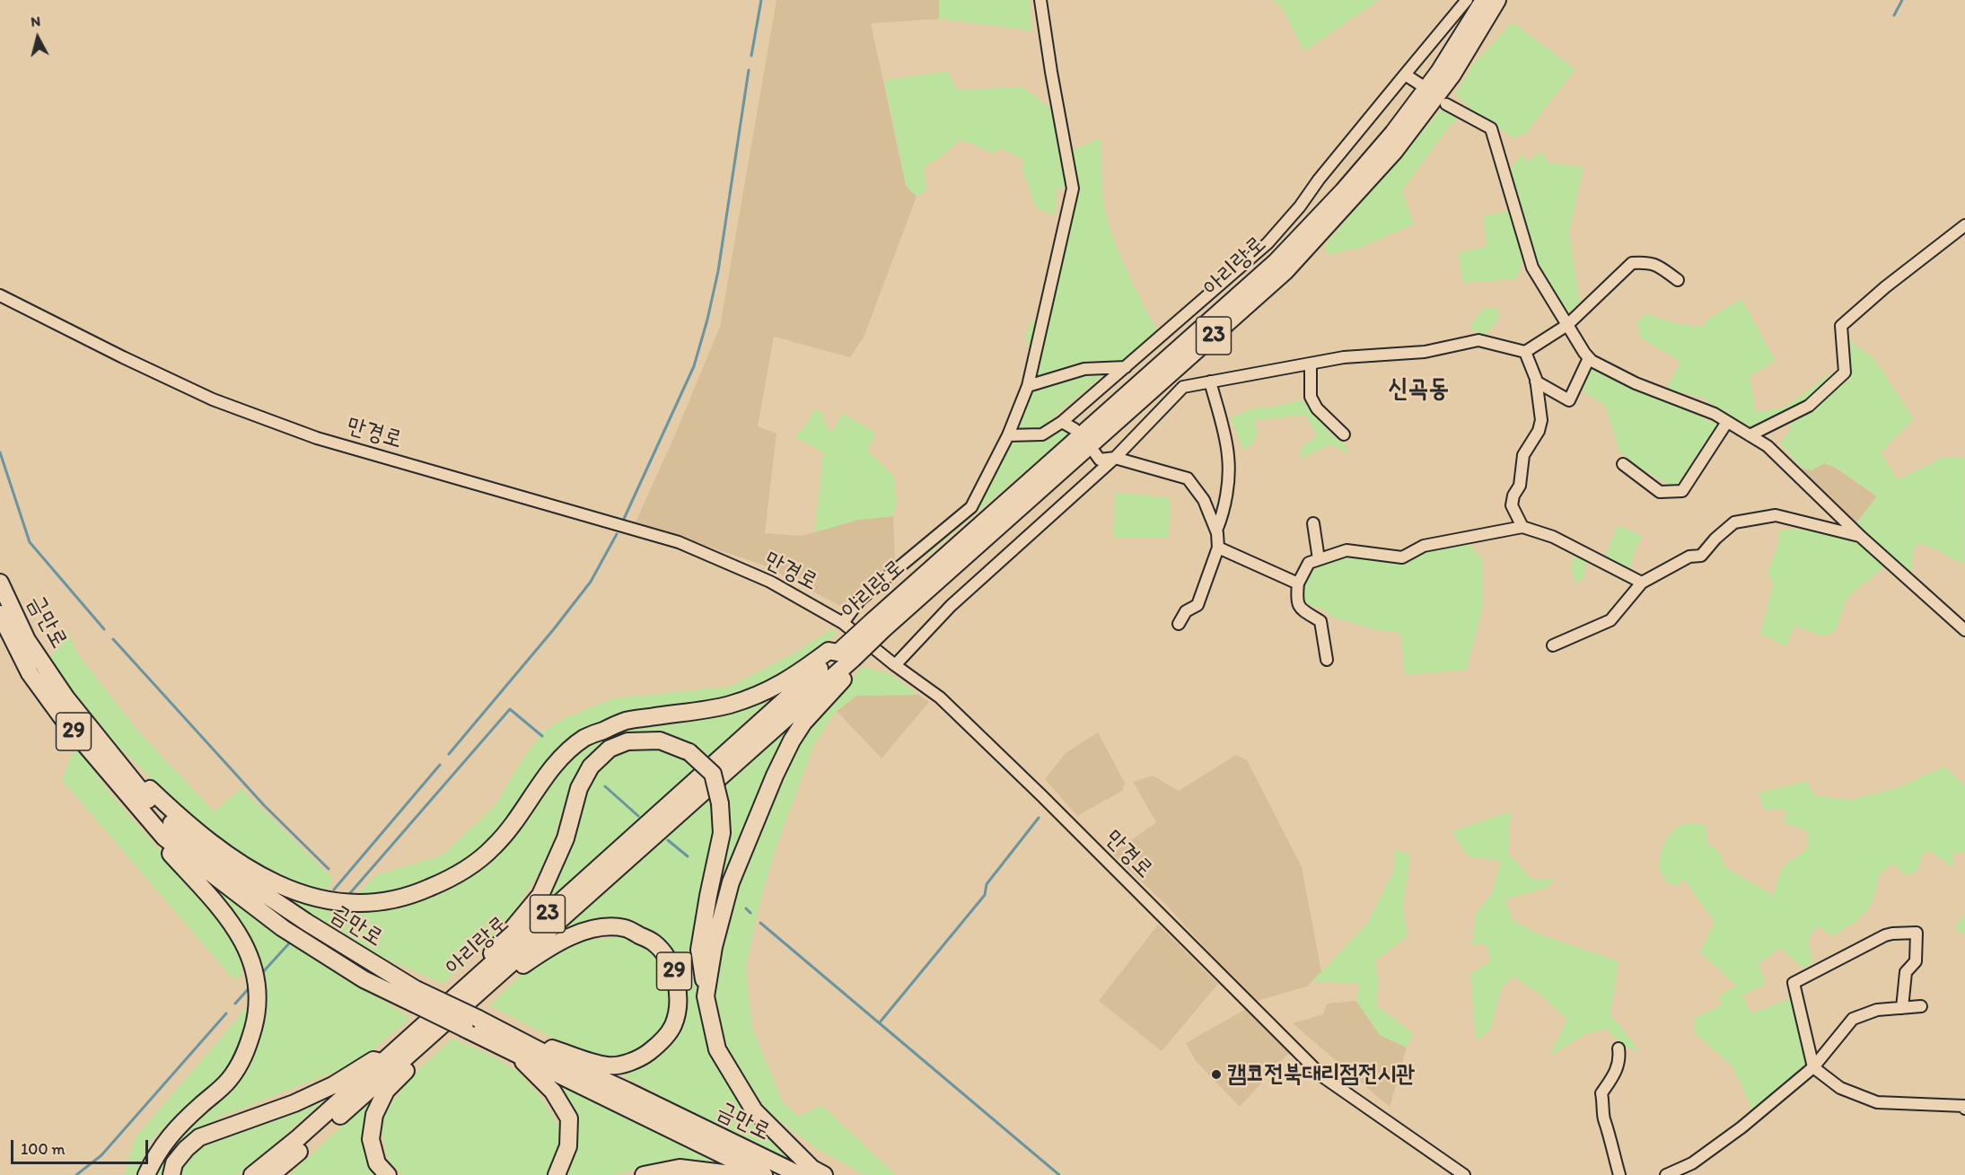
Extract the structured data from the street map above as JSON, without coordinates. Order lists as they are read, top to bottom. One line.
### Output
{"streets":{"highway":["아리랑로","23","금만로","29"],"street":["만경로"]},"crossings":[["아리랑로","29"],["금만로","29"]],"districts":["신곡동"],"places":["캠코전북대리점전시관"],"scale_bar":"100 m","north":"top"}
